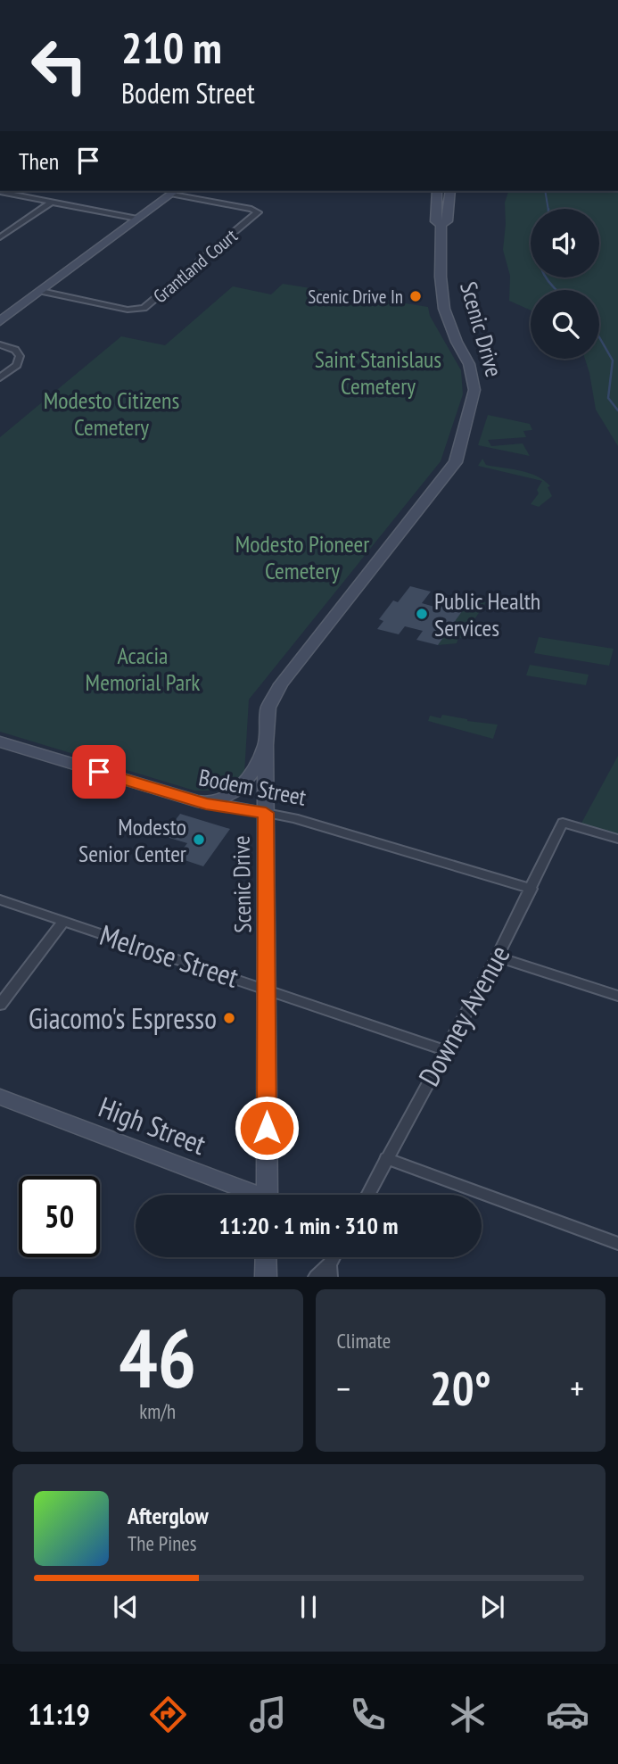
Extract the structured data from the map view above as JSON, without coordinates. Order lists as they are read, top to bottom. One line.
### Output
{"streets":{"main road":["Scenic Drive","Bodem Street","High Street"],"street":["Grantland Court","Melrose Street","Downey Avenue"]},"crossings":[["Scenic Drive","Bodem Street"],["Scenic Drive","Melrose Street"],["Bodem Street","Downey Avenue"],["Melrose Street","Downey Avenue"]],"parks":["Saint Stanislaus Cemetery","Modesto Citizens Cemetery","Modesto Pioneer Cemetery","Acacia Memorial Park"],"places":["Scenic Drive In","Public Health Services","Modesto Senior Center","Giacomo's Espresso"],"page":{"turn":["210 m","Bodem Street"],"then":"Then","limit":"50","trip":"11:20 · 1 min · 310 m","tile":[["46","km/h"],"Climate"],"heat":["−","20°","+"],"song":["Afterglow","The Pines"],"tabs":"11:19"}}
